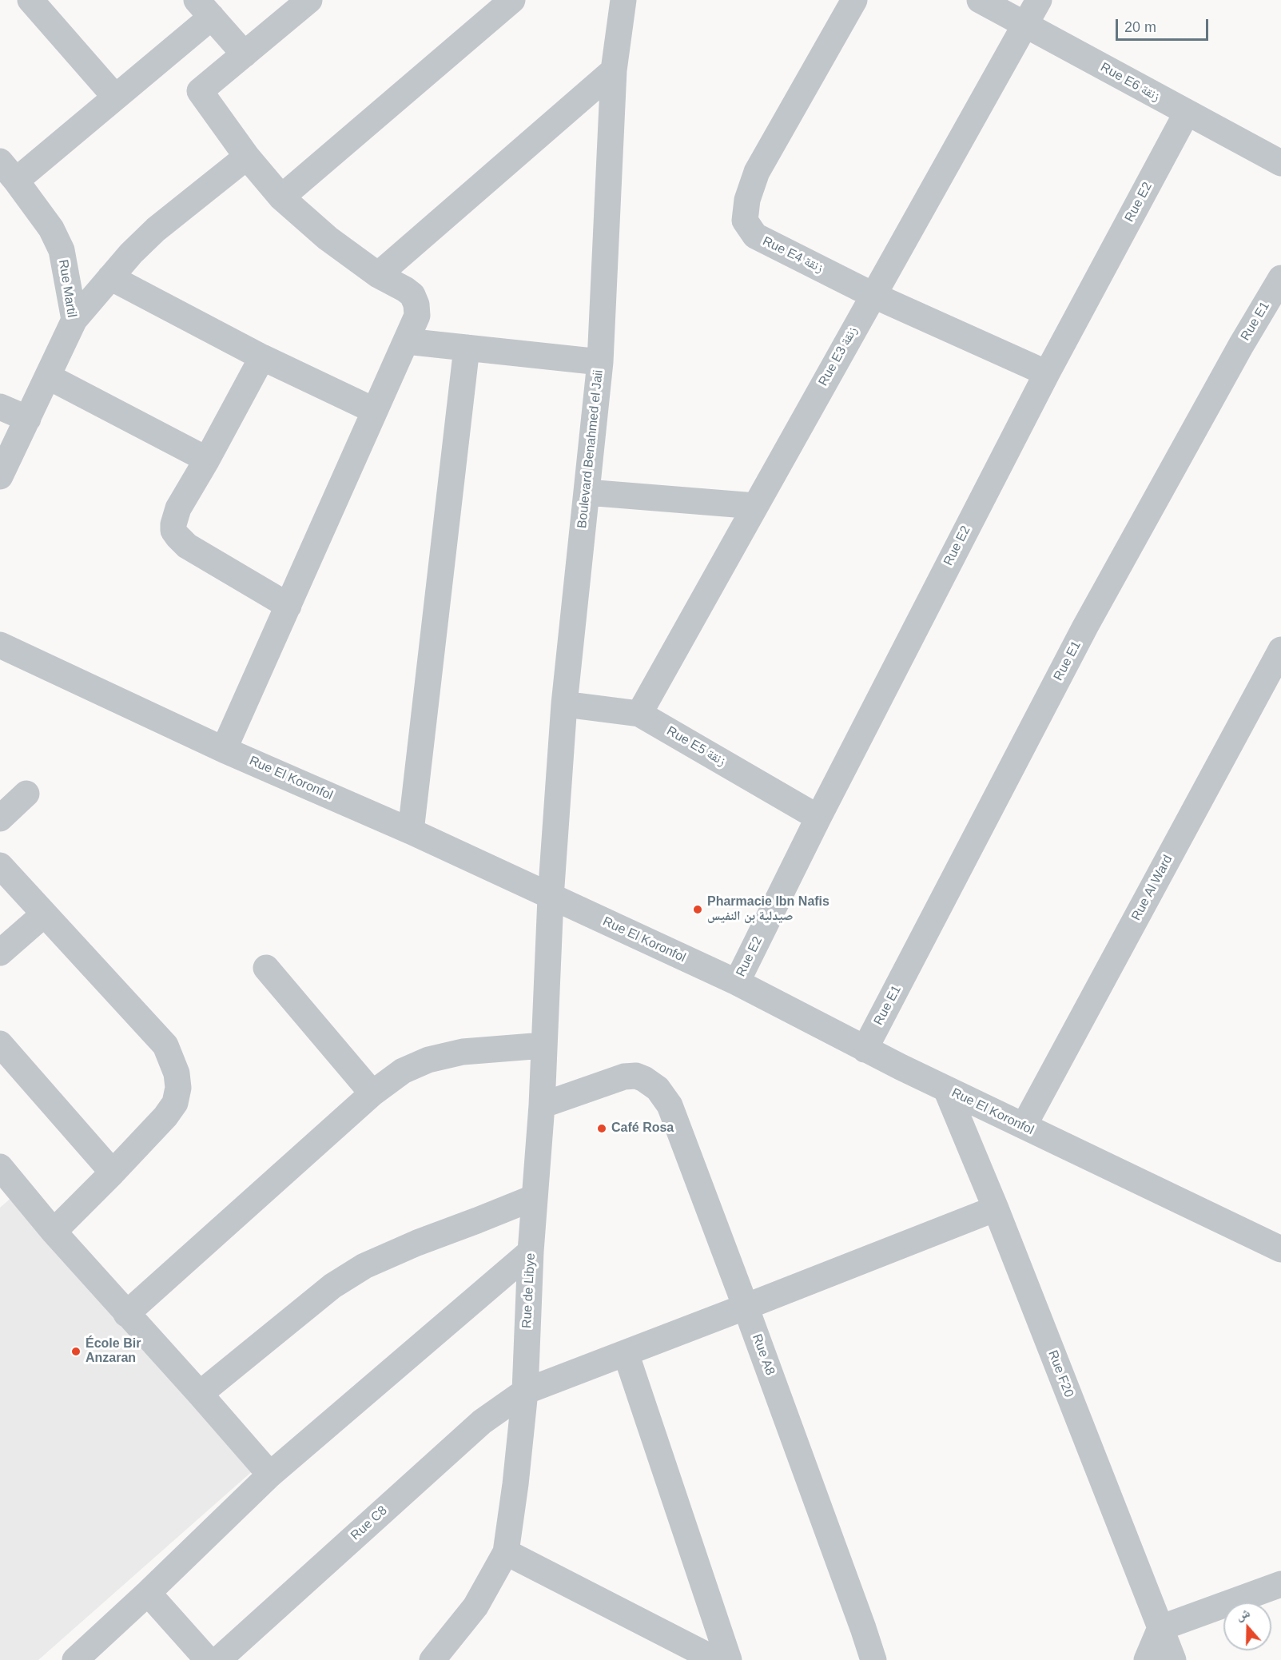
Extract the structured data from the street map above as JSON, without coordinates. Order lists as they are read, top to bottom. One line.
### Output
{"streets":{"street":["Rue E6 زنقة","Rue E2","Rue E4 زنقة","Rue Martil","Rue E1","Rue E3 زنقة","Boulevard Benahmed el Jaii","Rue E5 زنقة","Rue El Koronfol","Rue Al Ward","Rue de Libye","Rue A8","Rue F20","Rue C8"]},"crossings":[["Rue E6 زنقة","Rue E2"],["Rue E6 زنقة","Rue E3 زنقة"],["Rue E2","Rue E4 زنقة"],["Rue E2","Rue E5 زنقة"],["Rue E2","Rue El Koronfol"],["Rue E4 زنقة","Rue E3 زنقة"],["Rue E1","Rue El Koronfol"],["Rue E3 زنقة","Rue E5 زنقة"],["Boulevard Benahmed el Jaii","Rue E5 زنقة"],["Boulevard Benahmed el Jaii","Rue El Koronfol"],["Boulevard Benahmed el Jaii","Rue de Libye"],["Rue El Koronfol","Rue Al Ward"],["Rue El Koronfol","Rue de Libye"],["Rue El Koronfol","Rue F20"],["Rue de Libye","Rue A8"],["Rue de Libye","Rue C8"],["Rue A8","Rue C8"],["Rue F20","Rue C8"]],"places":["Pharmacie Ibn Nafis صيدلية بن النفيس","Café Rosa","École Bir Anzaran"],"scale_bar":"20 m","north":"top"}
